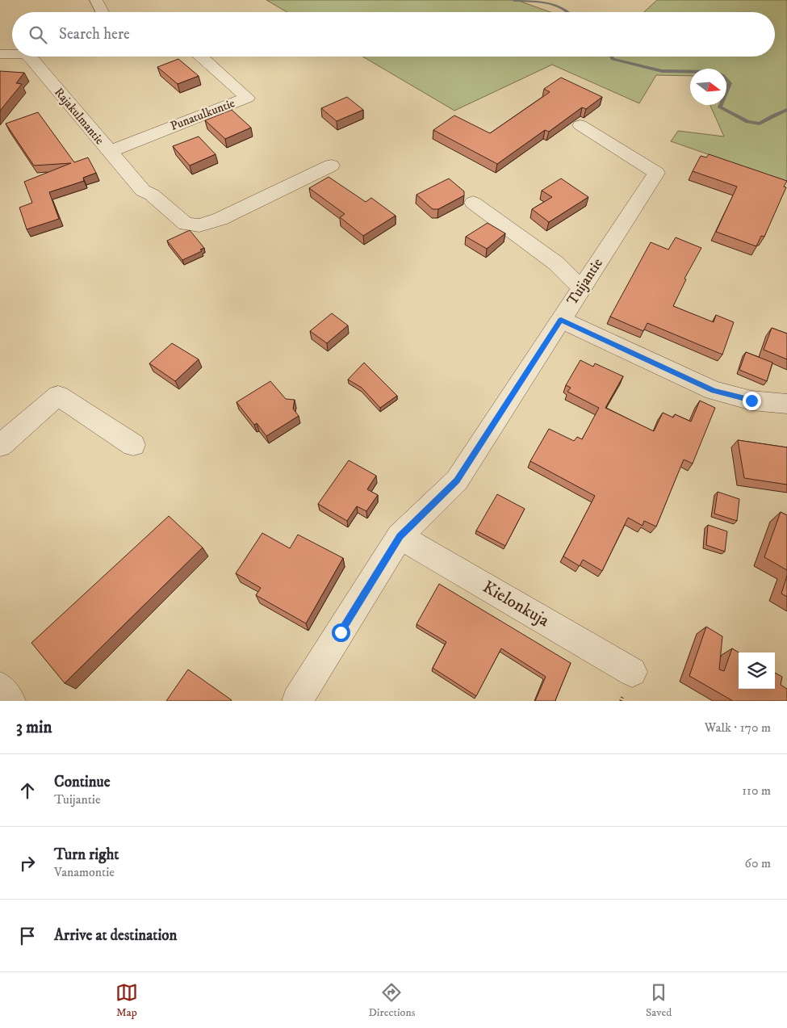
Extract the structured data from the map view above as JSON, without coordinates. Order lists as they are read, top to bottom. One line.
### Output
{"streets":{"street":["Punatulkuntie","Rajakulmantie","Tuijantie","Kielonkuja"]},"crossings":[["Punatulkuntie","Rajakulmantie"],["Tuijantie","Kielonkuja"]],"north":"right","page":{"search":"Search here","heading":["3 min","Walk · 170 m"],"list":[["Continue","Tuijantie","110 m"],["Turn right","Vanamontie","60 m"],"Arrive at destination"],"nav":["Map","Directions","Saved"]}}
